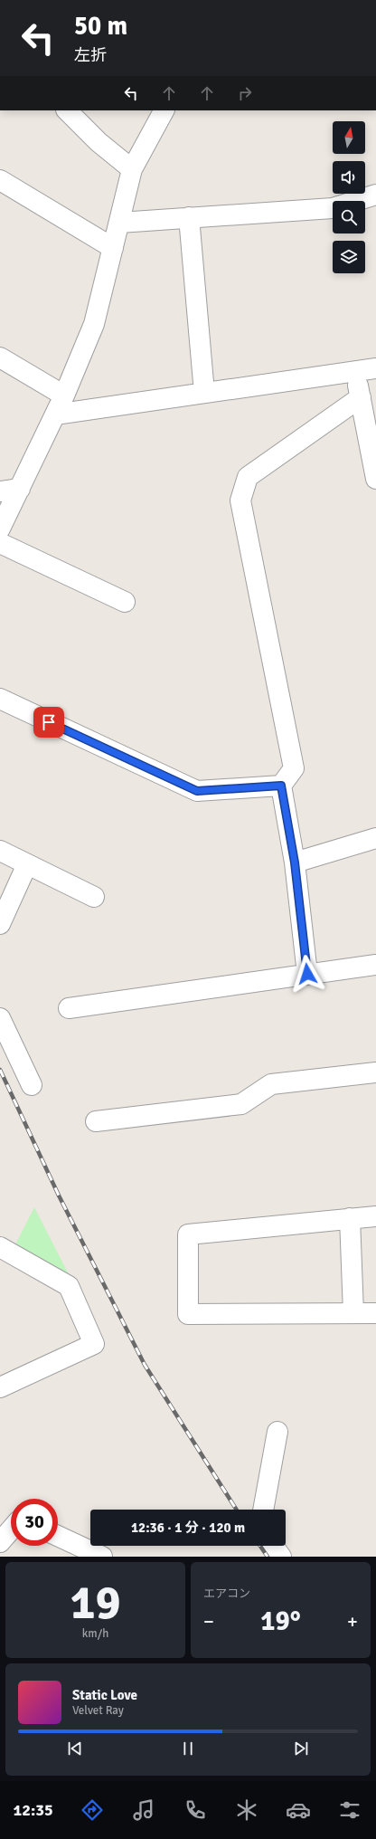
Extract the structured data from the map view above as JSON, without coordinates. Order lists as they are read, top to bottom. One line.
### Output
{"north":"top","page":{"turn":["50 m","左折"],"limit":"30","trip":"12:36 · 1 分 · 120 m","tile":[["19","km/h"],"エアコン"],"heat":["−","19°","+"],"song":["Static Love","Velvet Ray"],"tabs":"12:35"}}
